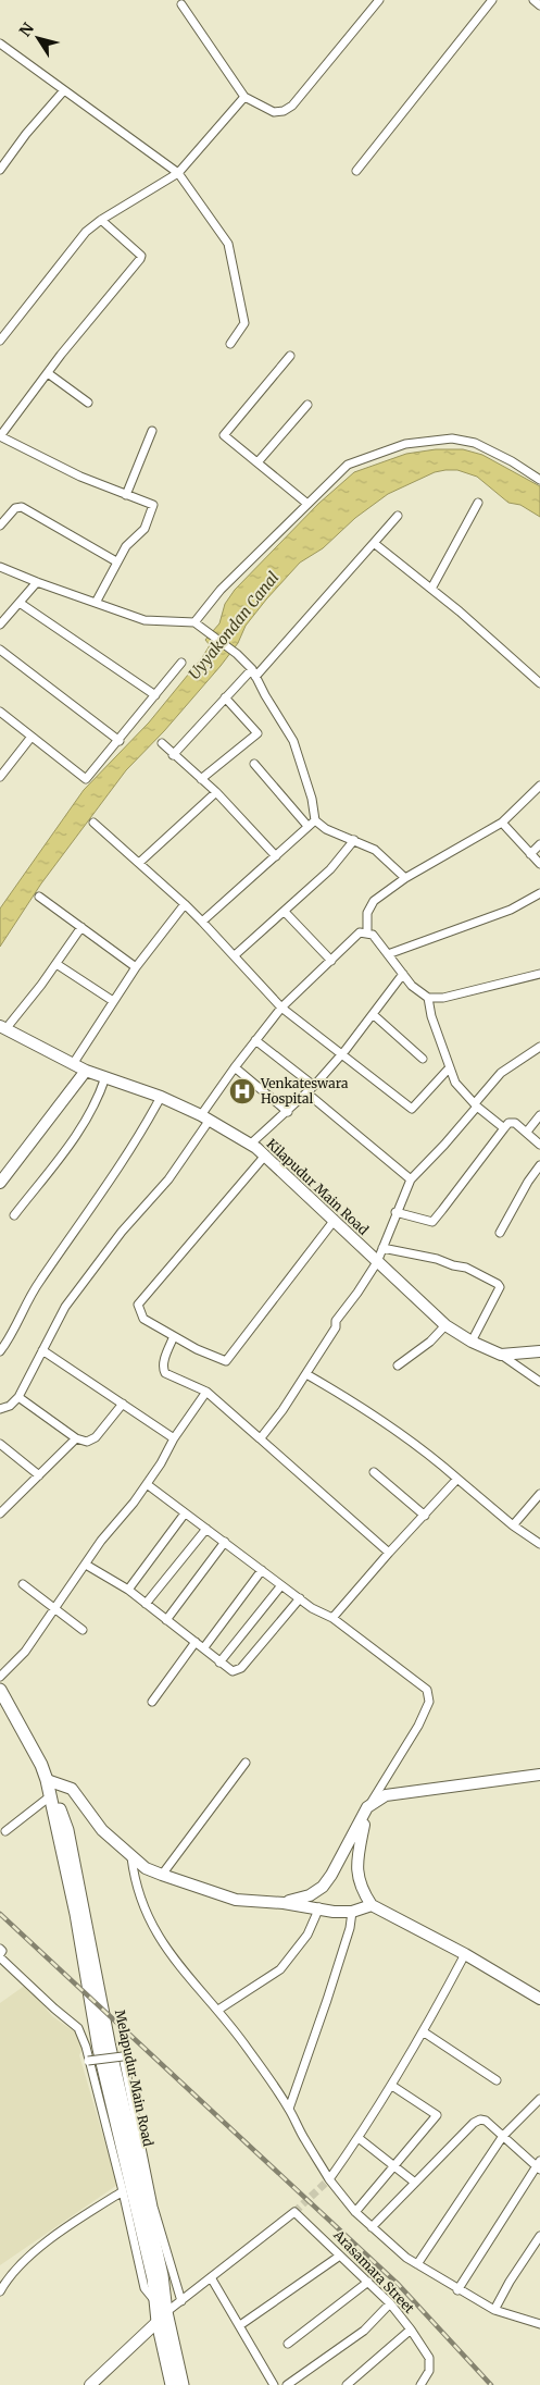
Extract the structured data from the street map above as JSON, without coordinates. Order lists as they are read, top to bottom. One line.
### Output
{"streets":{"main road":["Melapudur Main Road"],"street":["Kilapudur Main Road","Arasamara Street"]},"water":["Uyyakondan Canal"],"places":{"hospital":["Venkateswara Hospital"]},"north":"top left"}
